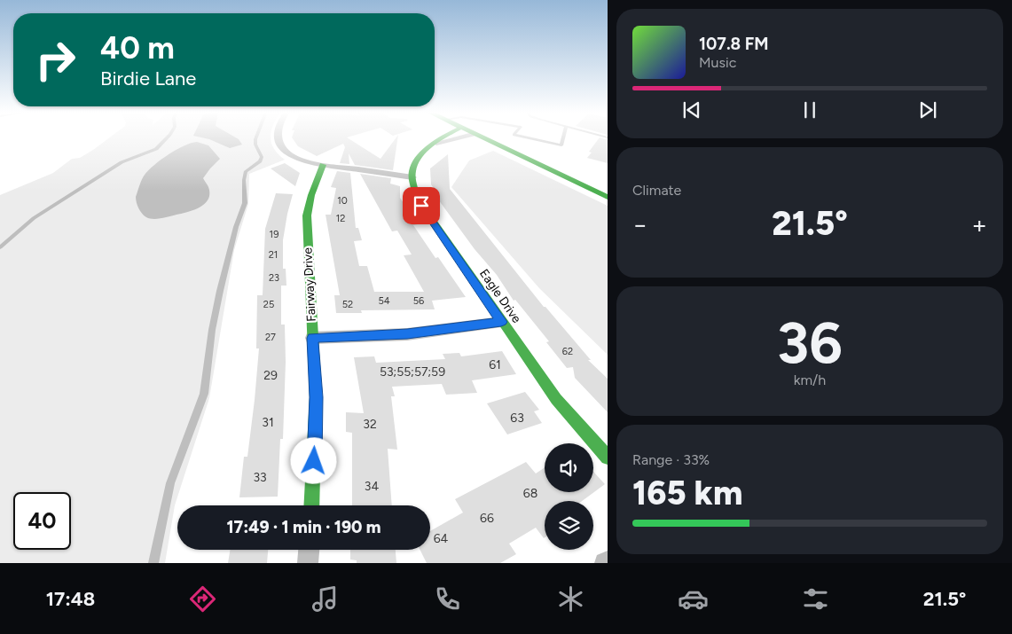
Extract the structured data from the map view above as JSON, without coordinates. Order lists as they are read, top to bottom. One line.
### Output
{"streets":{"street":["Fairway Drive","Eagle Drive"]},"house_numbers":["10","12","19","21","23","54","56","25","52","27","62","61","53;55;57;59","29","63","31","32","33","34","68","66","64"],"page":{"turn":["40 m","Birdie Lane"],"song":["107.8 FM","Music"],"tile":["Climate",["36","km/h"],["Range · 33%","165 km"]],"heat":["−","21.5°","+"],"limit":"40","trip":"17:49 · 1 min · 190 m","tabs":["17:48","21.5°"]}}
